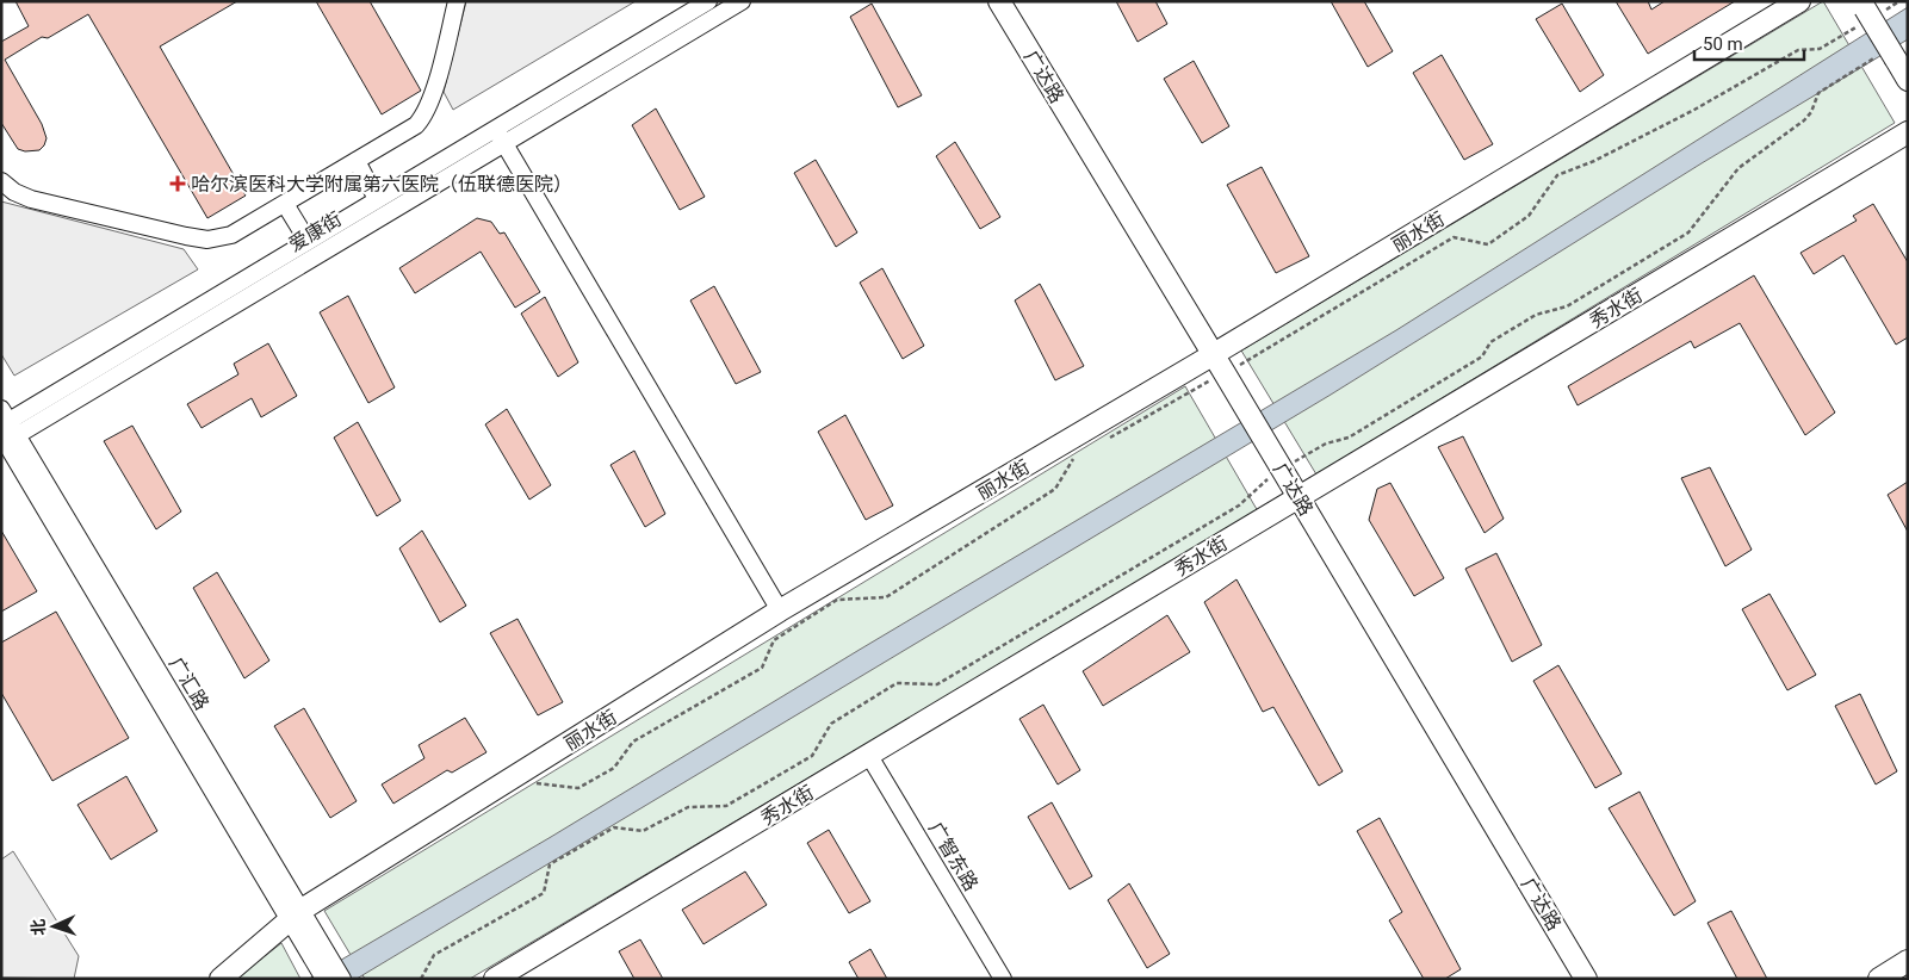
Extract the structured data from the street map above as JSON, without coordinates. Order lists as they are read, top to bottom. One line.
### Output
{"streets":{"main road":["广达路","丽水街","秀水街"],"street":["爱康街","广汇路","广智东路"]},"crossings":[["广达路","丽水街"],["广达路","秀水街"],["爱康街","广汇路"],["丽水街","广汇路"],["秀水街","广智东路"]],"places":{"health":["哈尔滨医科大学附属第六医院（伍联德医院）"]},"scale_bar":"50 m","north":"left"}
